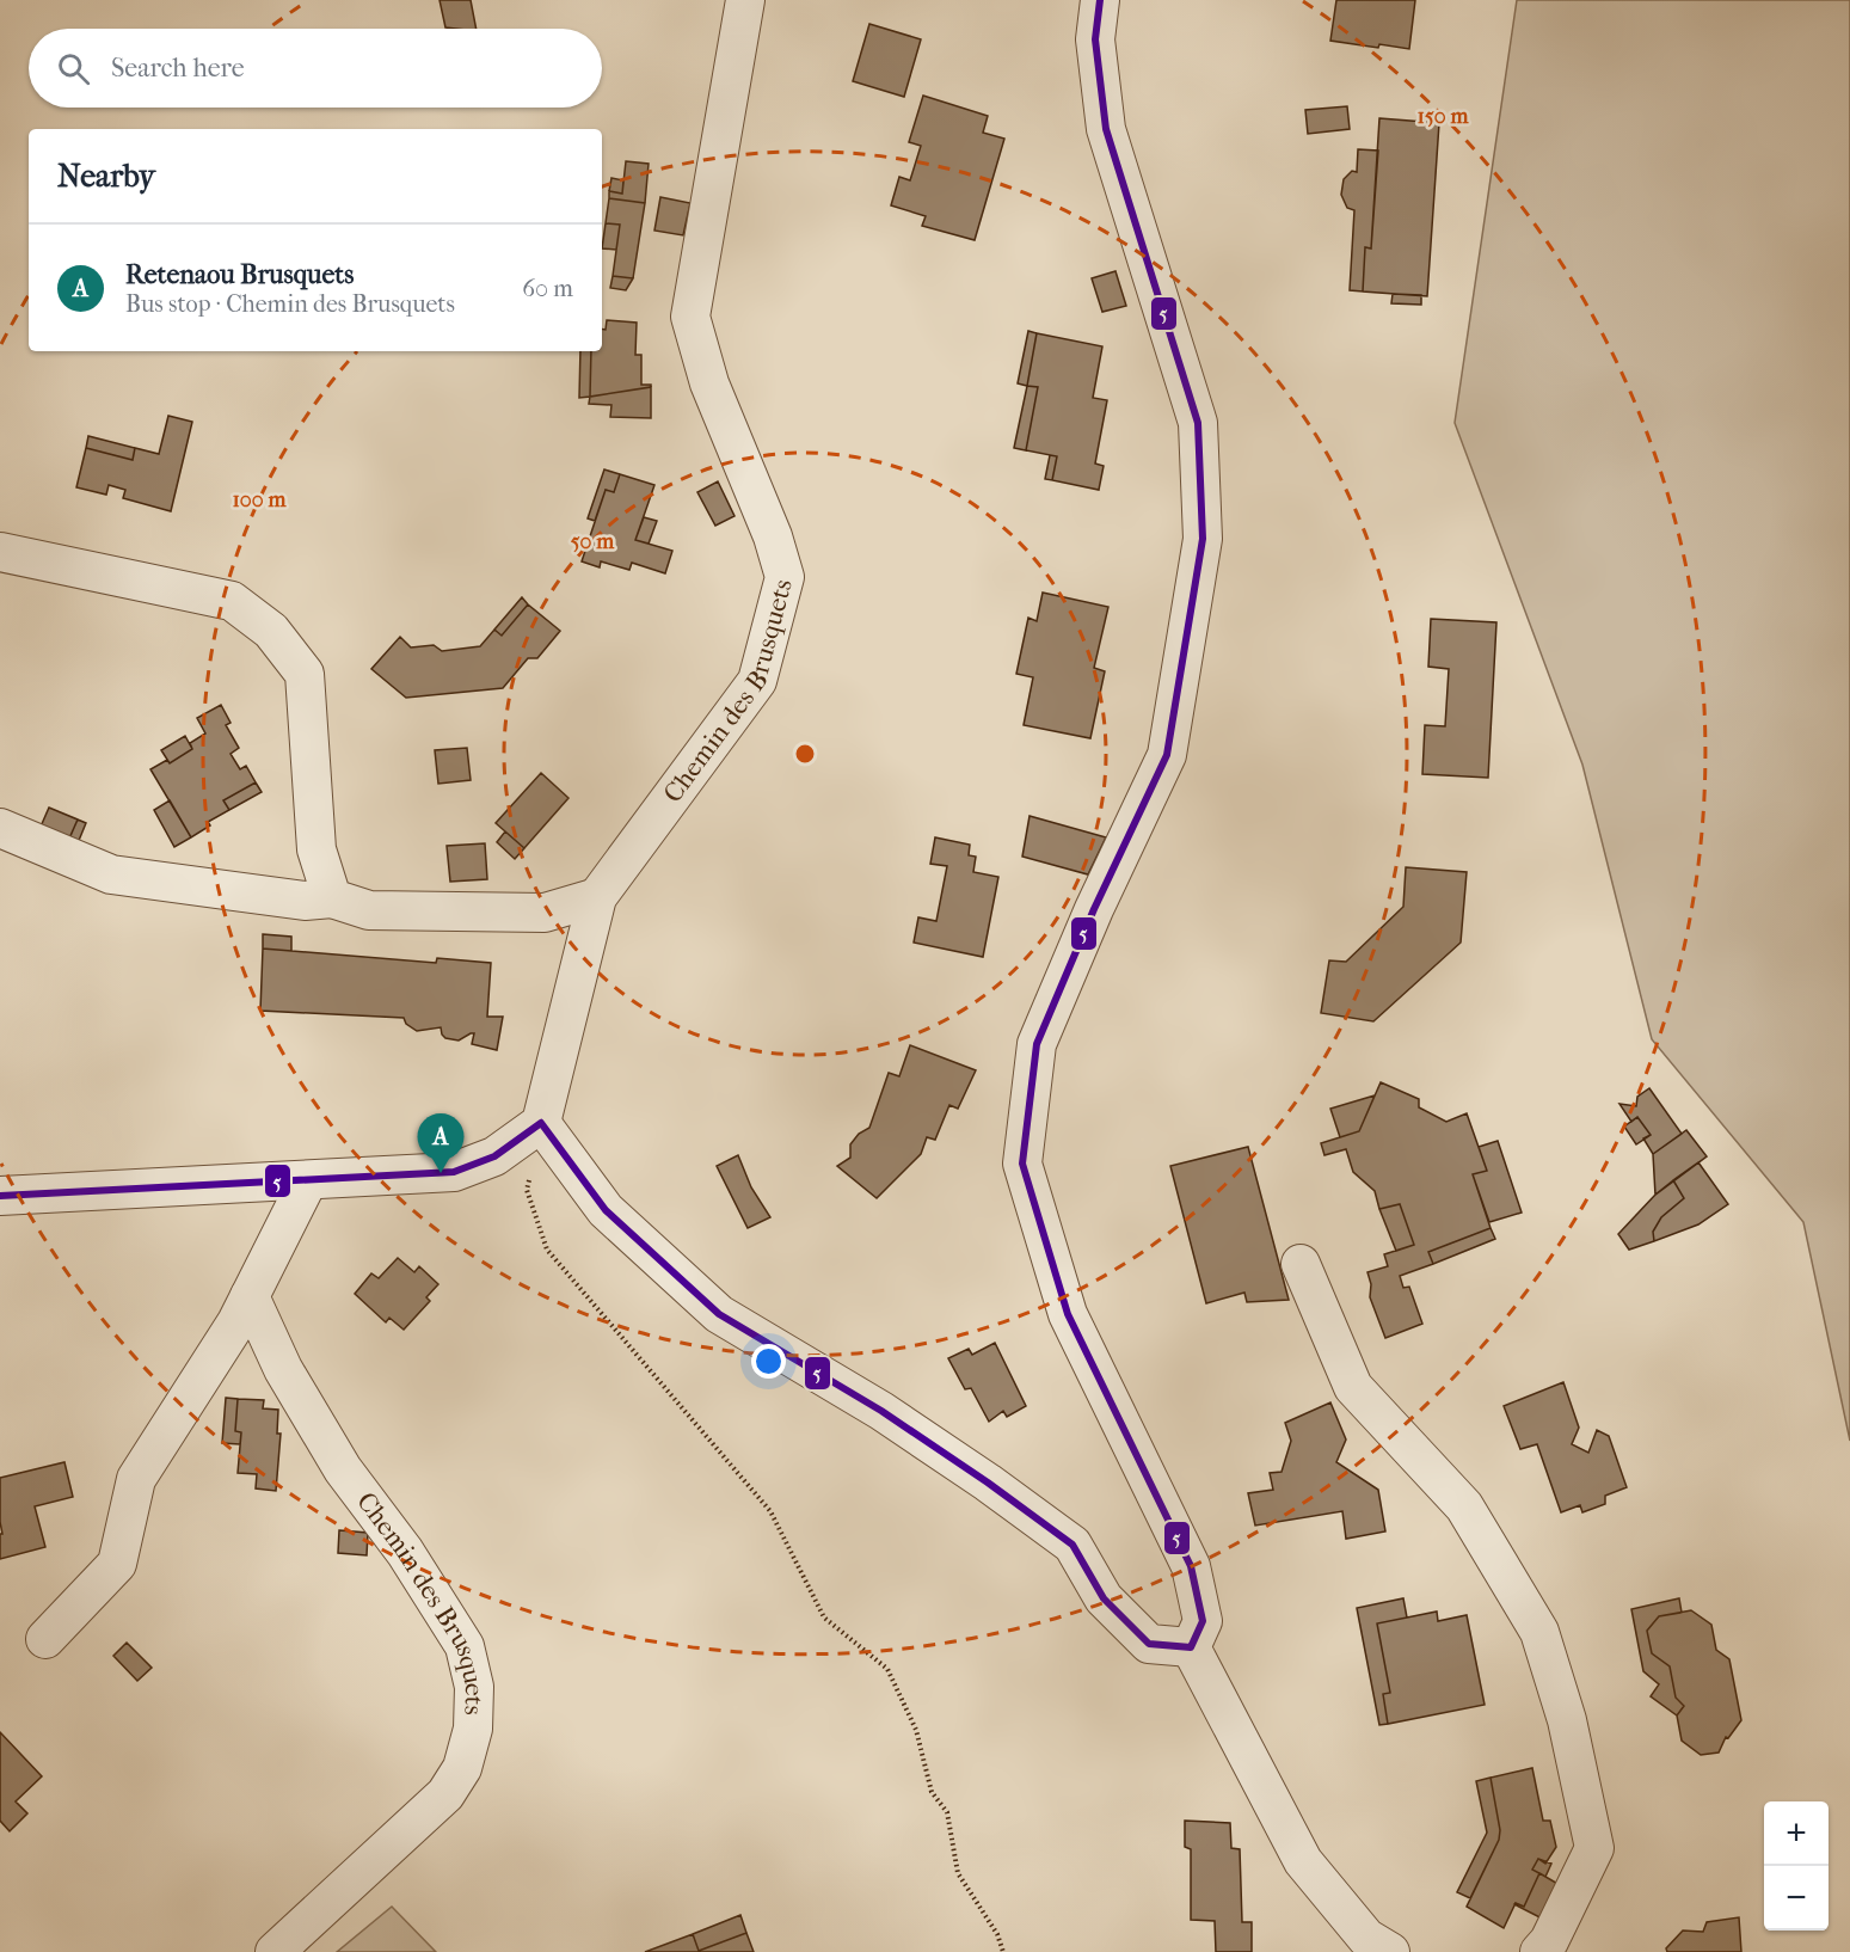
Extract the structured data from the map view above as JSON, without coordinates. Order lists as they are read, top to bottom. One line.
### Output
{"streets":{"street":["Chemin des Brusquets"]},"lines":["transit line 5"],"page":{"search":"Search here","heading":"Nearby","list":[{"mark":"A","name":"Retenaou Brusquets","note":"Bus stop · Chemin des Brusquets","value":"60 m"}],"pins":"A","map_buttons":["+","−"]},"rings":["150 m","100 m","50 m"]}
